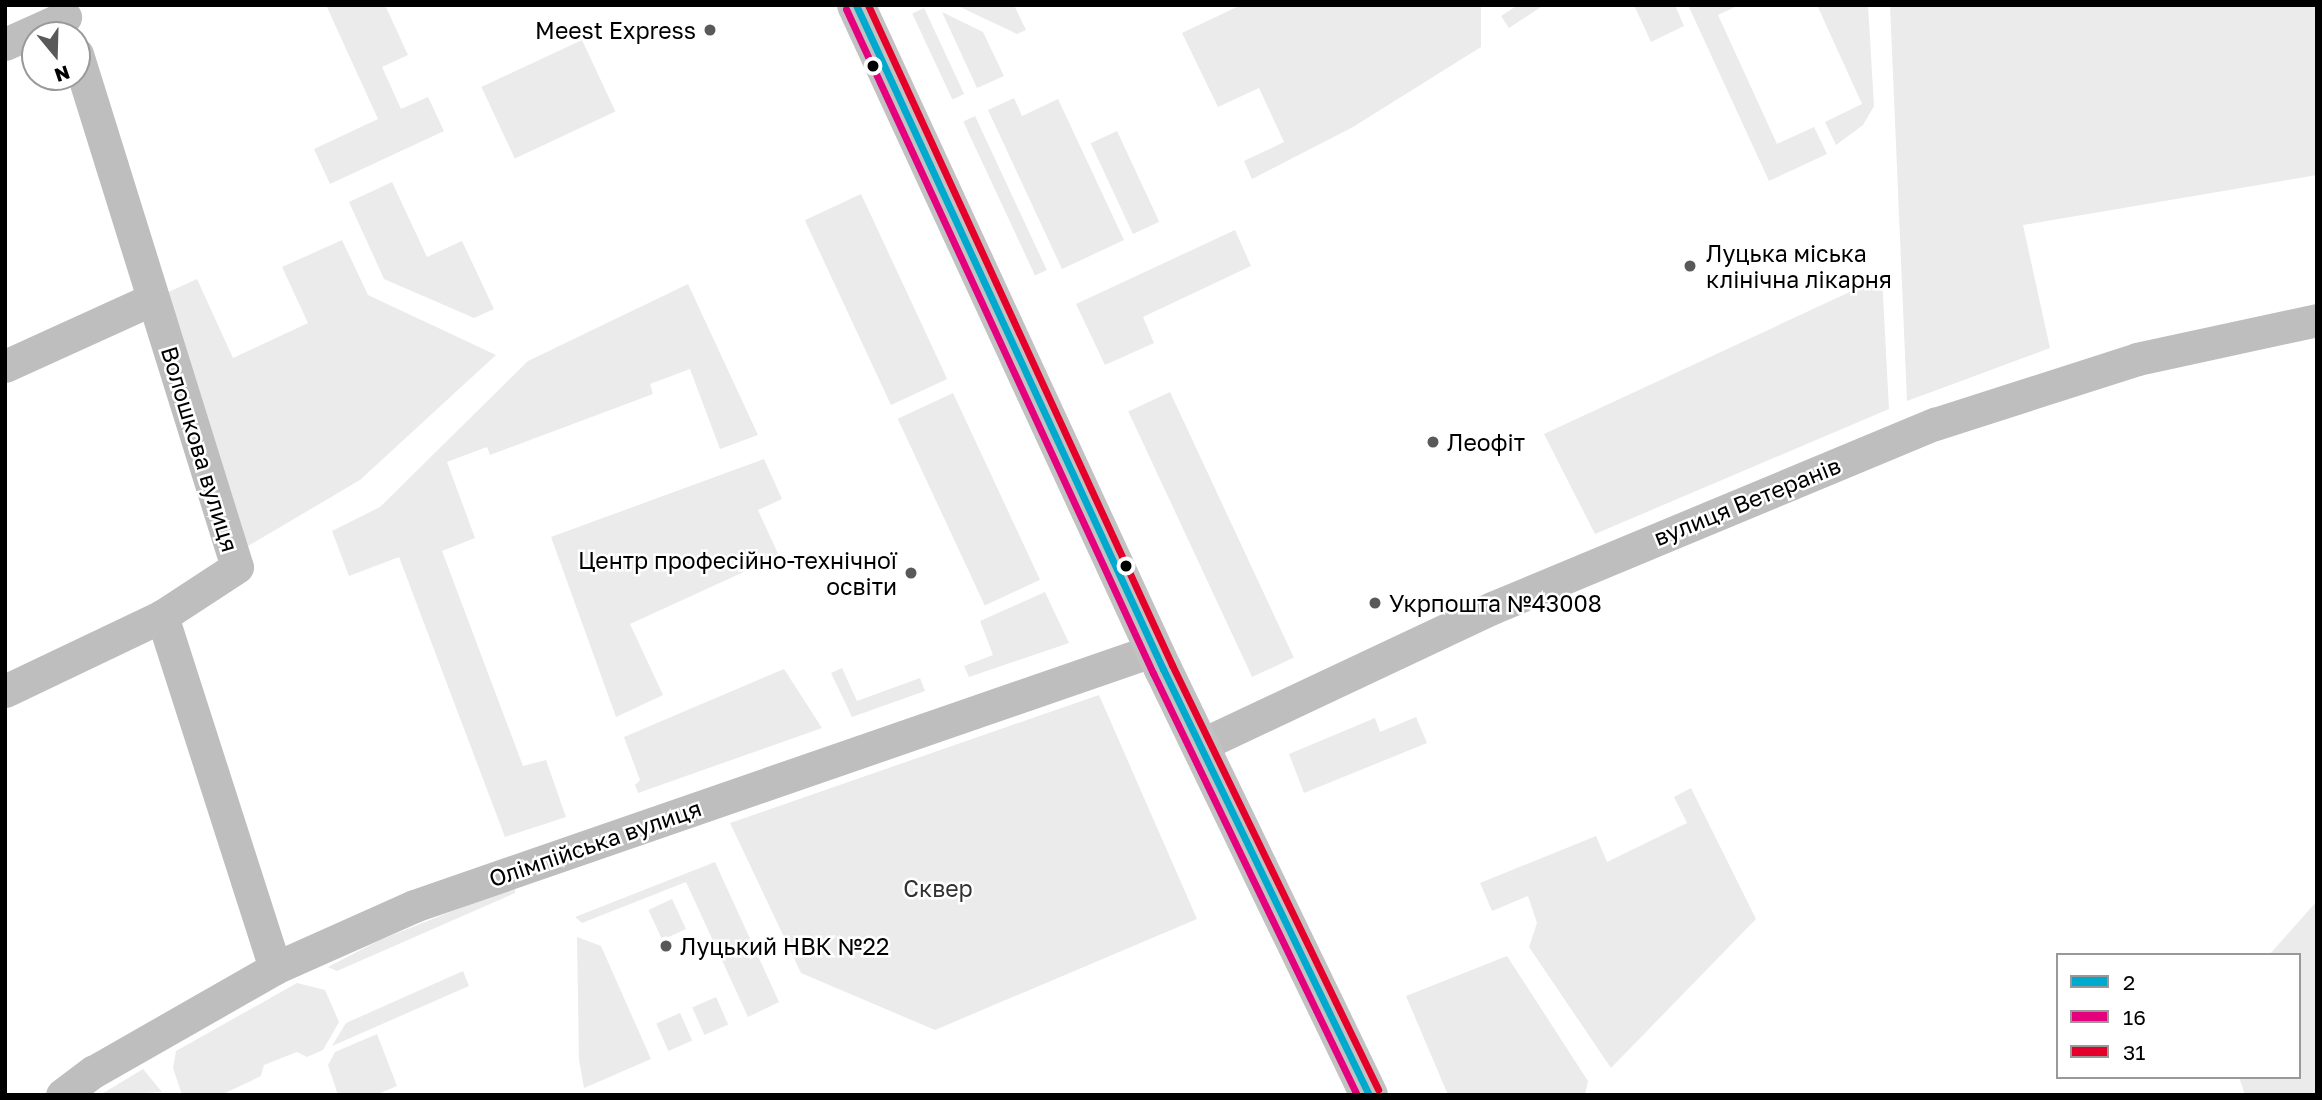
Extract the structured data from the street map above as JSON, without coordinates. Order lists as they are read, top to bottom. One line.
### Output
{"streets":{"street":["Волошкова вулиця","вулиця Ветеранів","Олімпійська вулиця"]},"parks":["Сквер"],"places":["Meest Express","Луцька міська клінічна лікарня","Леофіт","Центр професійно-технічної освіти","Укрпошта №43008","Луцький НВК №22"],"lines":["transit line 2","transit line 31","transit line 16"],"legend":["2","16","31"],"north":"bottom"}
